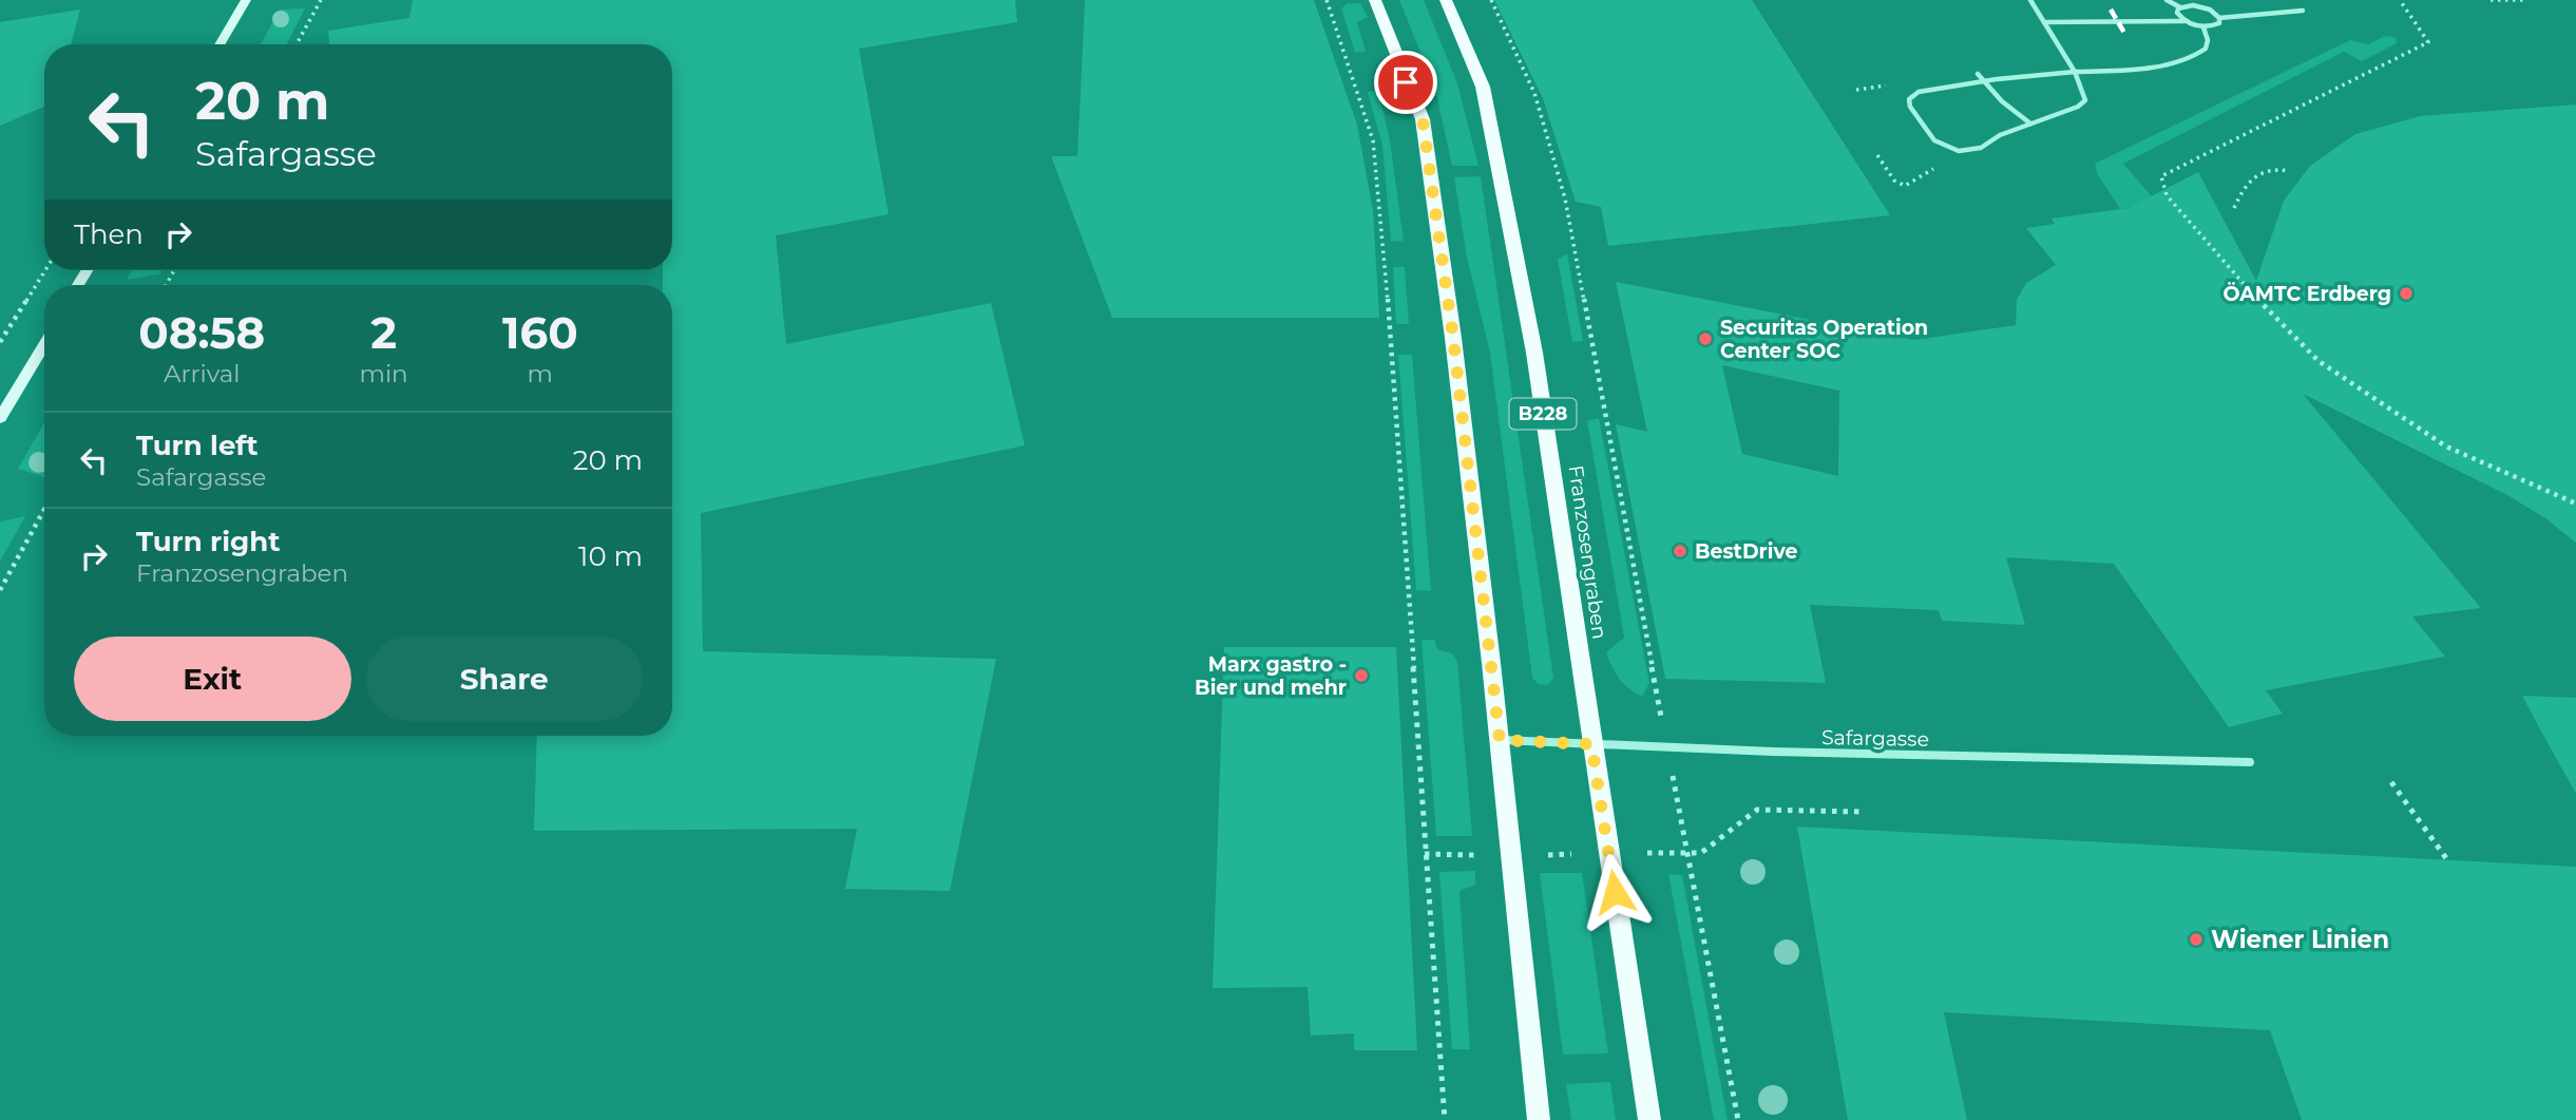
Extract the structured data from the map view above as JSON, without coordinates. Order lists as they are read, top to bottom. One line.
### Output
{"streets":{"main road":["B228","Franzosengraben"],"street":["Safargasse"]},"crossings":[["Franzosengraben","Safargasse"]],"places":["ÖAMTC Erdberg","Securitas Operation Center SOC","BestDrive","Marx gastro - Bier und mehr","Wiener Linien"],"page":{"turn":["20 m","Safargasse"],"then":"Then","eta":["08:58","Arrival","2","min","160","m"],"list":[{"name":"Turn left","note":"Safargasse","value":"20 m"},{"name":"Turn right","note":"Franzosengraben","value":"10 m"}],"buttons":["Exit","Share"]}}
